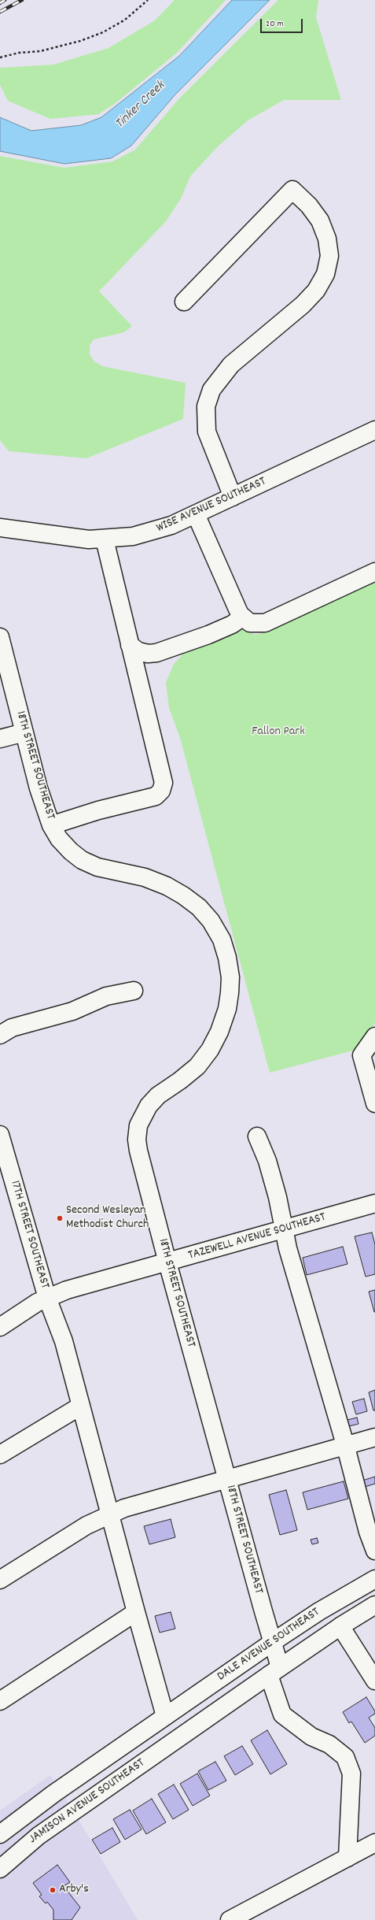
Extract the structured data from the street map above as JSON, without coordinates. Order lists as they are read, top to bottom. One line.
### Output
{"streets":{"street":["WISE AVENUE SOUTHEAST","18TH STREET SOUTHEAST","17TH STREET SOUTHEAST","TAZEWELL AVENUE SOUTHEAST","DALE AVENUE SOUTHEAST","JAMISON AVENUE SOUTHEAST"]},"crossings":[["18TH STREET SOUTHEAST","TAZEWELL AVENUE SOUTHEAST"],["18TH STREET SOUTHEAST","DALE AVENUE SOUTHEAST"],["17TH STREET SOUTHEAST","TAZEWELL AVENUE SOUTHEAST"],["17TH STREET SOUTHEAST","DALE AVENUE SOUTHEAST"],["17TH STREET SOUTHEAST","JAMISON AVENUE SOUTHEAST"],["DALE AVENUE SOUTHEAST","JAMISON AVENUE SOUTHEAST"]],"water":["Tinker Creek"],"parks":["Fallon Park"],"places":["Second Wesleyan Methodist Church","Arby's"],"scale_bar":"20 m"}
